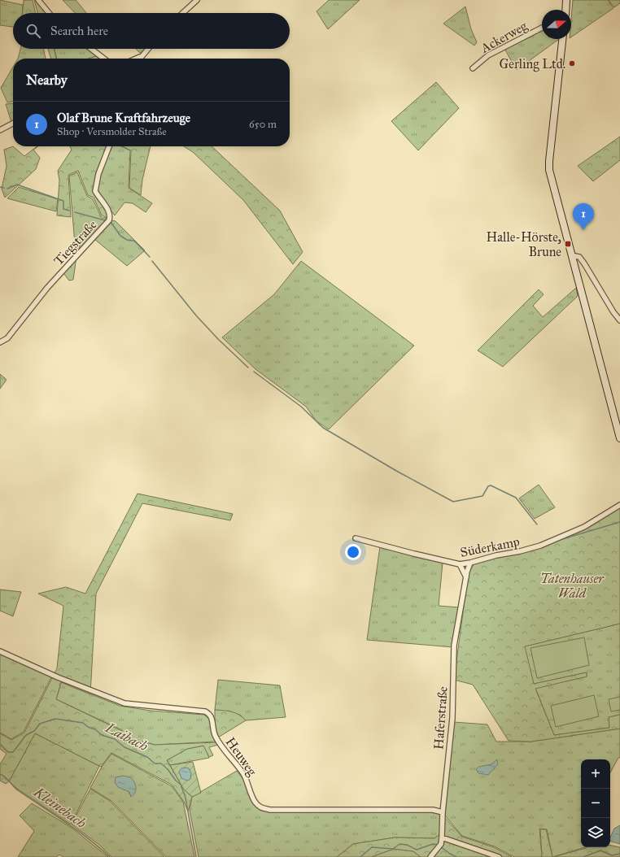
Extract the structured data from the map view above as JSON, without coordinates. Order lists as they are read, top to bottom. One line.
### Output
{"streets":{"street":["Ackerweg","Tiegstraße","Süderkamp","Haferstraße","Heuweg"]},"crossings":[["Süderkamp","Haferstraße"],["Haferstraße","Heuweg"]],"water":["Laibach","Kleinebach"],"parks":["Tatenhauser Wald"],"places":{"other":["Gerling Ltd."],"transit":["Halle-Hörste, Brune"]},"north":"right","page":{"search":"Search here","heading":"Nearby","list":[{"mark":"1","name":"Olaf Brune Kraftfahrzeuge","note":"Shop · Versmolder Straße","value":"650 m"}],"pins":"1","map_buttons":["+","−"]}}
